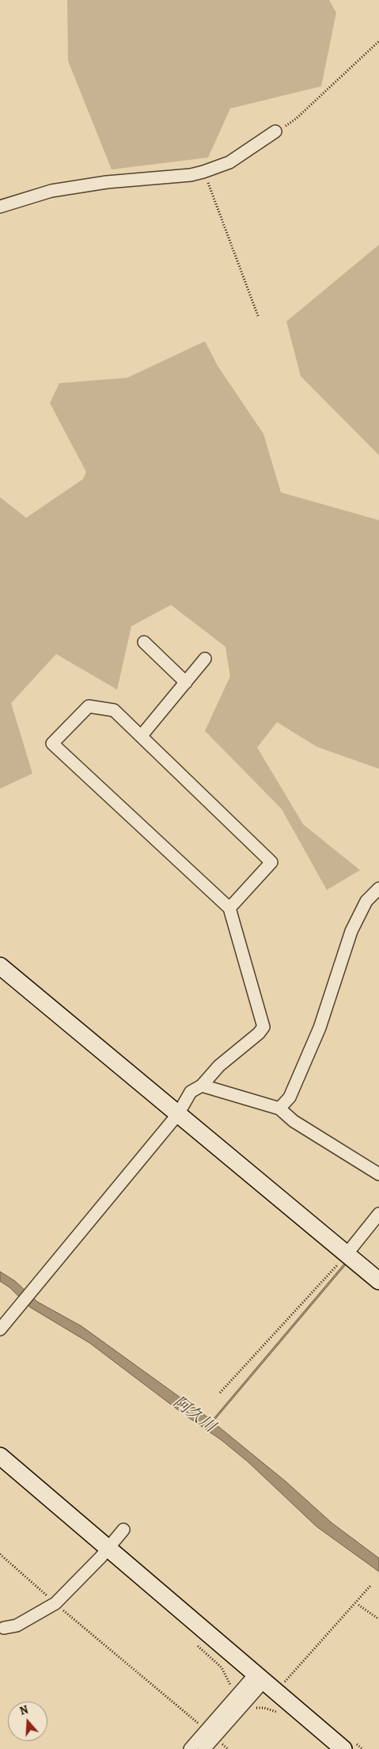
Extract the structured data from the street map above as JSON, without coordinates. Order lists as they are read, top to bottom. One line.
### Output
{"water":["阿久川"],"north":"top"}
